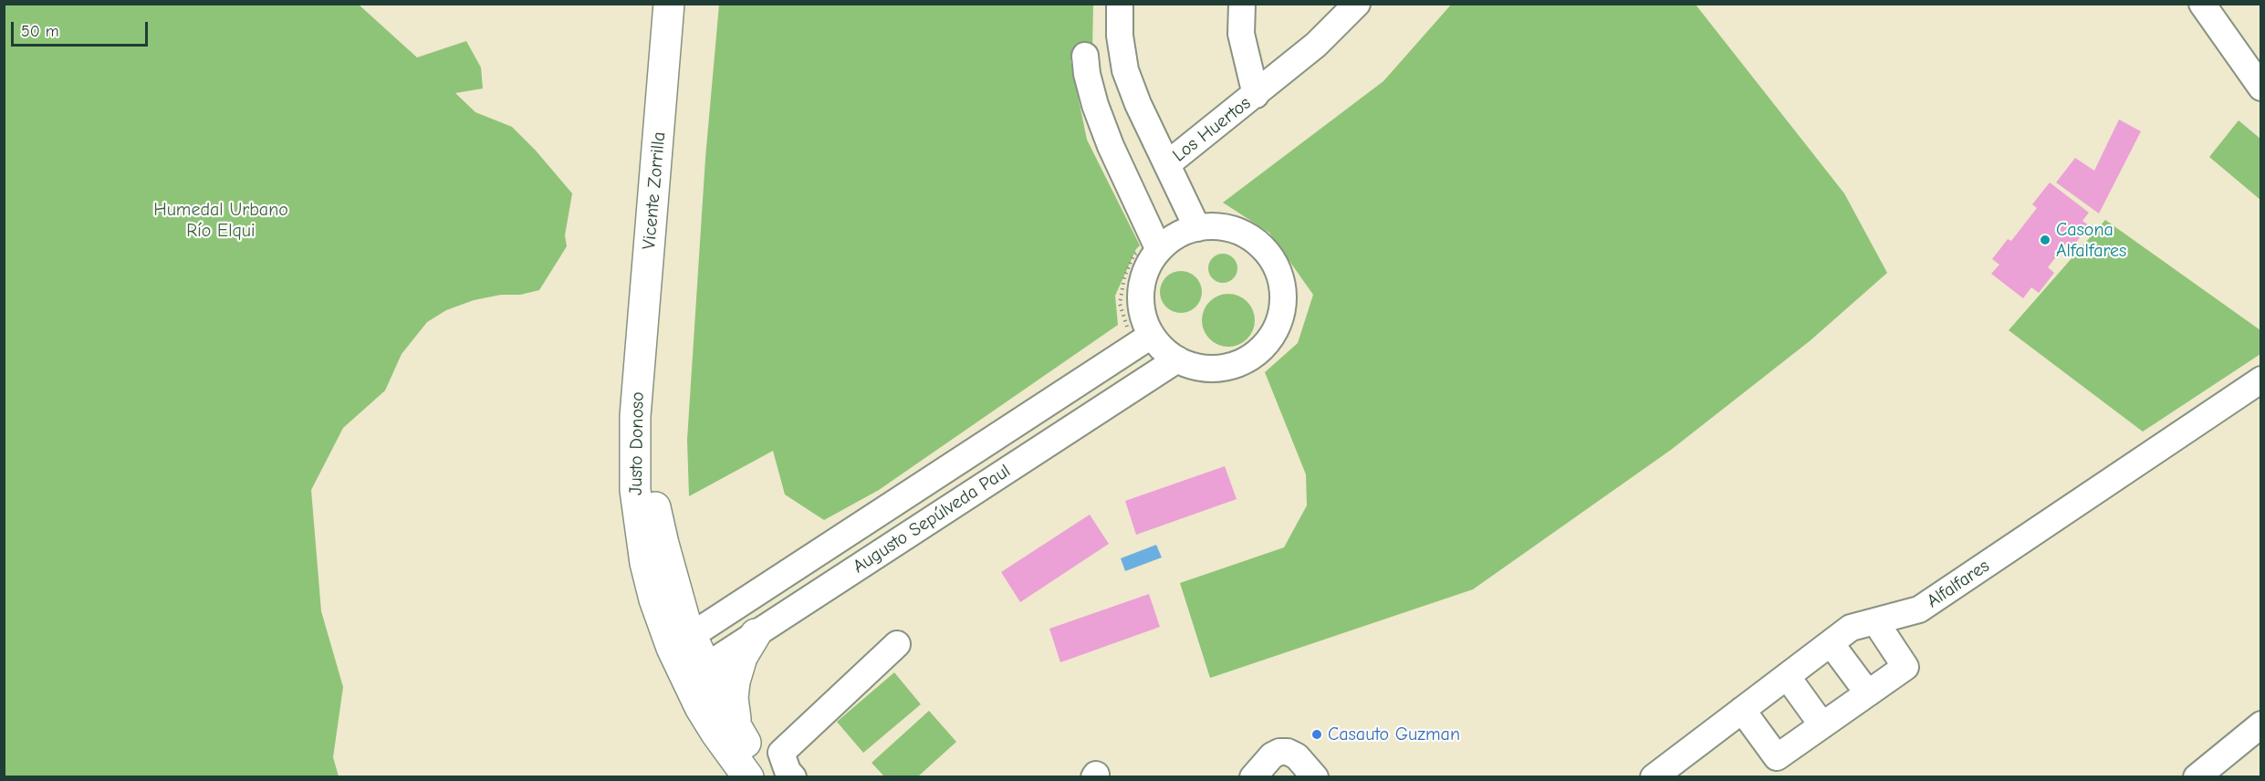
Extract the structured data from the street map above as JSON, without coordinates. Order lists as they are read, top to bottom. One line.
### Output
{"streets":{"main road":["Vicente Zorrilla","Justo Donoso"],"street":["Los Huertos","Augusto Sepúlveda Paul","Alfalfares"]},"crossings":[["Vicente Zorrilla","Justo Donoso"],["Justo Donoso","Augusto Sepúlveda Paul"]],"parks":["Humedal Urbano Río Elqui"],"places":["Casona Alfalfares","Casauto Guzman"],"scale_bar":"50 m"}
